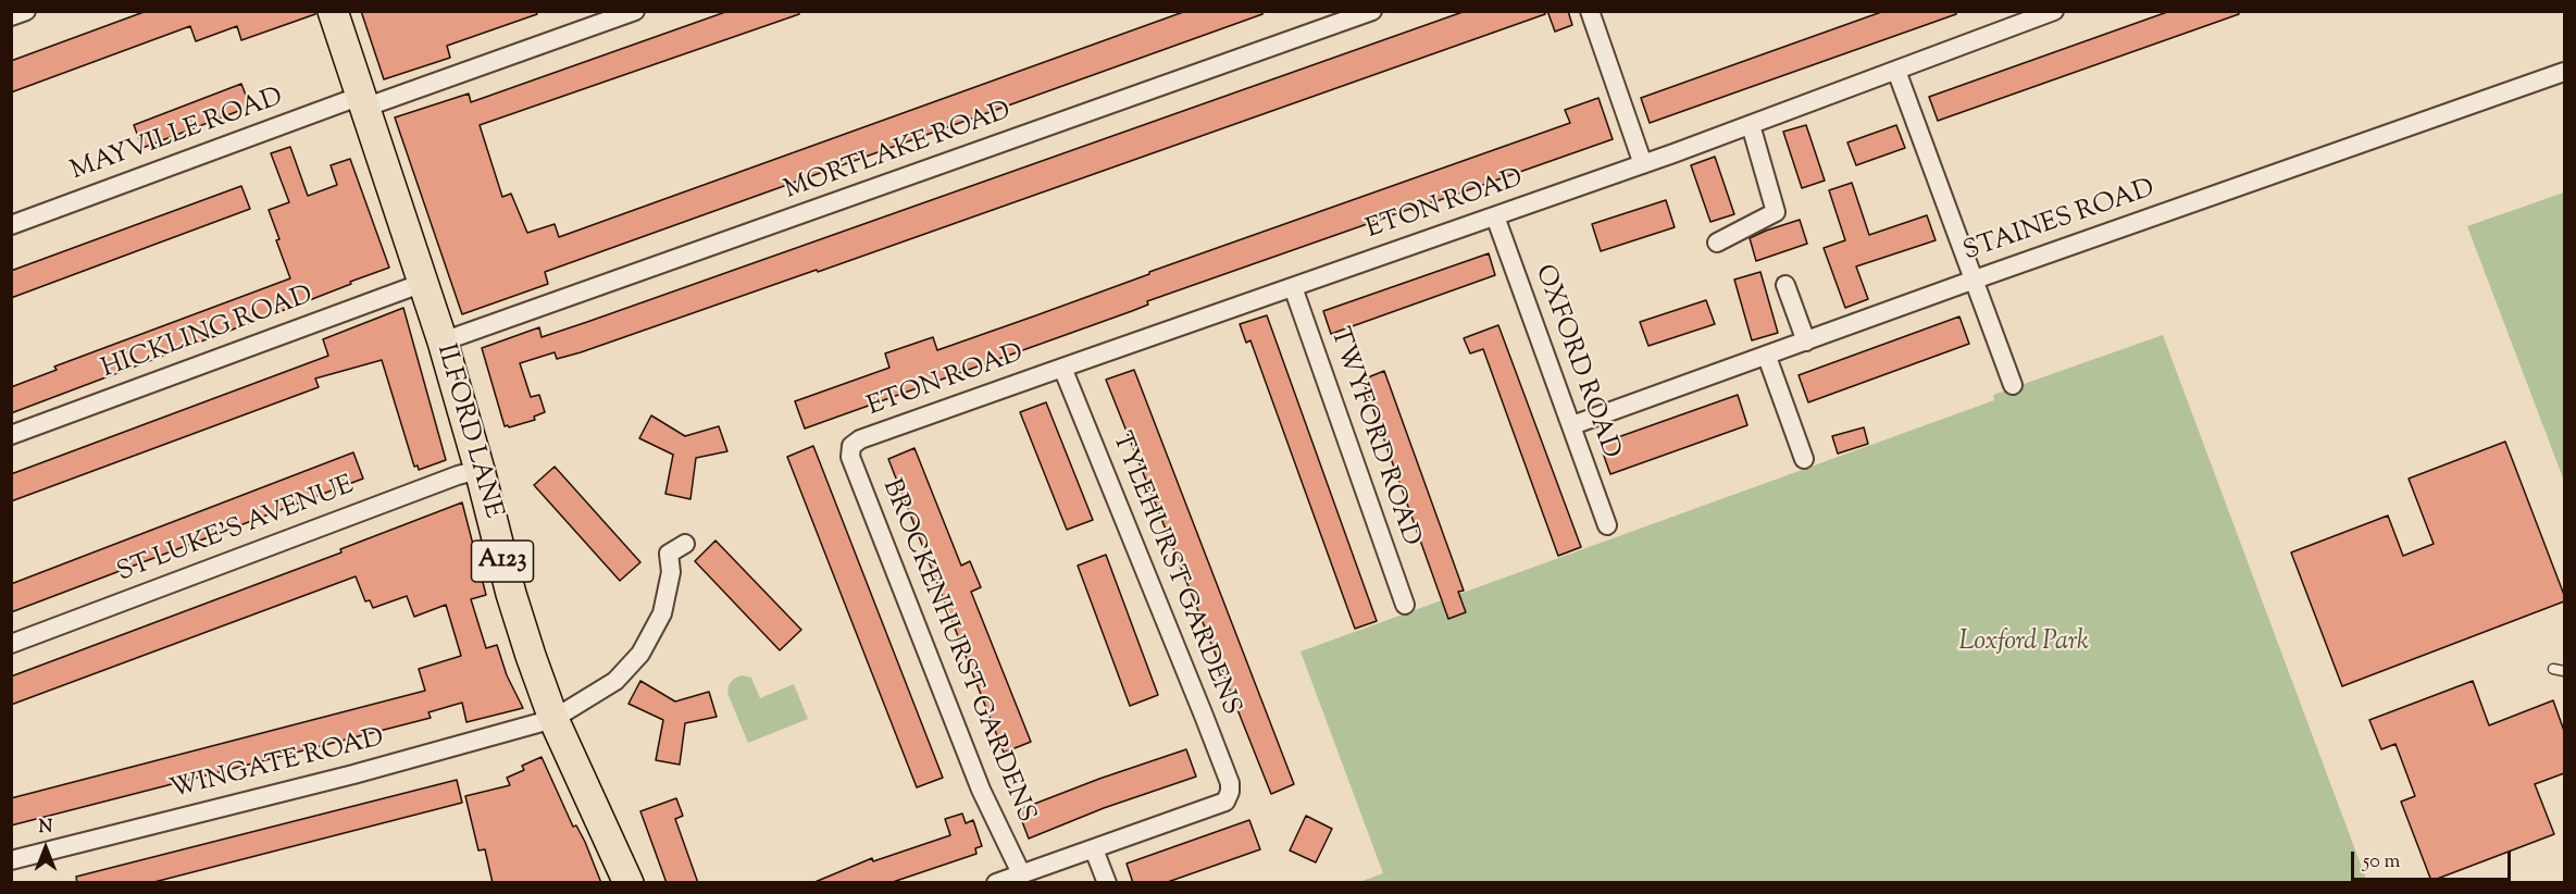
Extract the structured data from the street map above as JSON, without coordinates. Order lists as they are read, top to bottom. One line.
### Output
{"streets":{"main road":["ILFORD LANE","A123"],"street":["MAYVILLE ROAD","MORTLAKE ROAD","ETON ROAD","STAINES ROAD","HICKLING ROAD","OXFORD ROAD","TWYFORD ROAD","ST LUKE'S AVENUE","TYLEHURST GARDENS","BROCKENHURST GARDENS","WINGATE ROAD"]},"crossings":[["MAYVILLE ROAD","ILFORD LANE"],["MORTLAKE ROAD","ILFORD LANE"],["ETON ROAD","OXFORD ROAD"],["ETON ROAD","TWYFORD ROAD"],["ETON ROAD","TYLEHURST GARDENS"],["ETON ROAD","BROCKENHURST GARDENS"],["STAINES ROAD","OXFORD ROAD"],["HICKLING ROAD","ILFORD LANE"],["ILFORD LANE","ST LUKE'S AVENUE"],["ILFORD LANE","WINGATE ROAD"]],"parks":["Loxford Park"],"scale_bar":"50 m","north":"top"}
